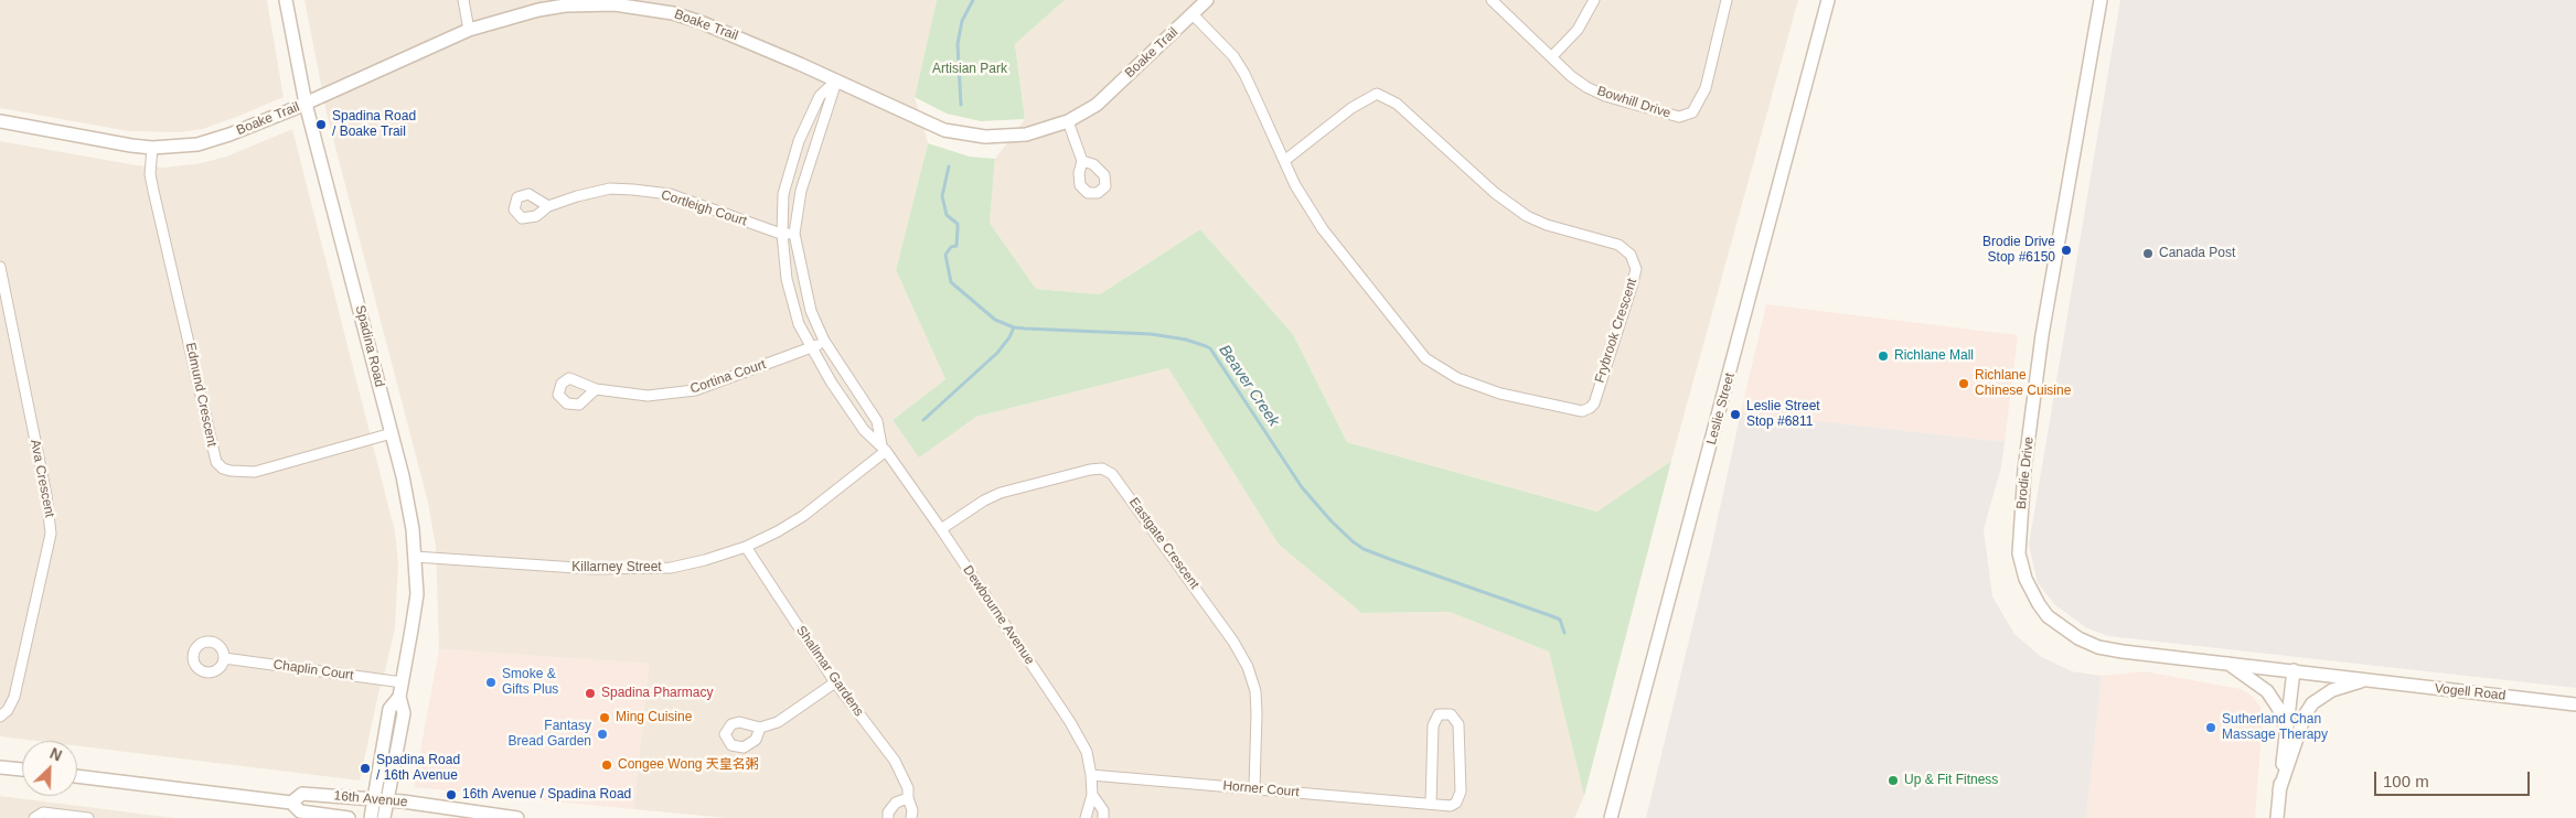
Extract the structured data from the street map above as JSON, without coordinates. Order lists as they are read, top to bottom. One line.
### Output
{"streets":{"street":["Boake Trail","Bowhill Drive","Cortleigh Court","Frybrook Crescent","Spadina Road","Cortina Court","Edmund Crescent","Leslie Street","Brodie Drive","Ava Crescent","Eastgate Crescent","Killarney Street","Dewbourne Avenue","Chaplin Court","Shallmar Gardens","Vogell Road","Horner Court","16th Avenue"]},"crossings":[["Boake Trail","Frybrook Crescent"],["Boake Trail","Spadina Road"],["Boake Trail","Edmund Crescent"],["Boake Trail","Dewbourne Avenue"],["Cortleigh Court","Dewbourne Avenue"],["Spadina Road","Edmund Crescent"],["Spadina Road","Killarney Street"],["Spadina Road","Chaplin Court"],["Spadina Road","16th Avenue"],["Cortina Court","Dewbourne Avenue"],["Brodie Drive","Vogell Road"],["Eastgate Crescent","Dewbourne Avenue"],["Eastgate Crescent","Horner Court"],["Killarney Street","Dewbourne Avenue"],["Killarney Street","Shallmar Gardens"],["Dewbourne Avenue","Horner Court"]],"water":["Beaver Creek"],"parks":["Artisian Park"],"places":["Spadina Road / Boake Trail","Brodie Drive Stop #6150","Canada Post","Richlane Mall","Richlane Chinese Cuisine","Leslie Street Stop #6811","Smoke & Gifts Plus","Spadina Pharmacy","Ming Cuisine","Sutherland Chan Massage Therapy","Fantasy Bread Garden","Congee Wong 天皇名粥","Spadina Road / 16th Avenue","Up & Fit Fitness","16th Avenue / Spadina Road"],"scale_bar":"100 m","north":"top right"}
